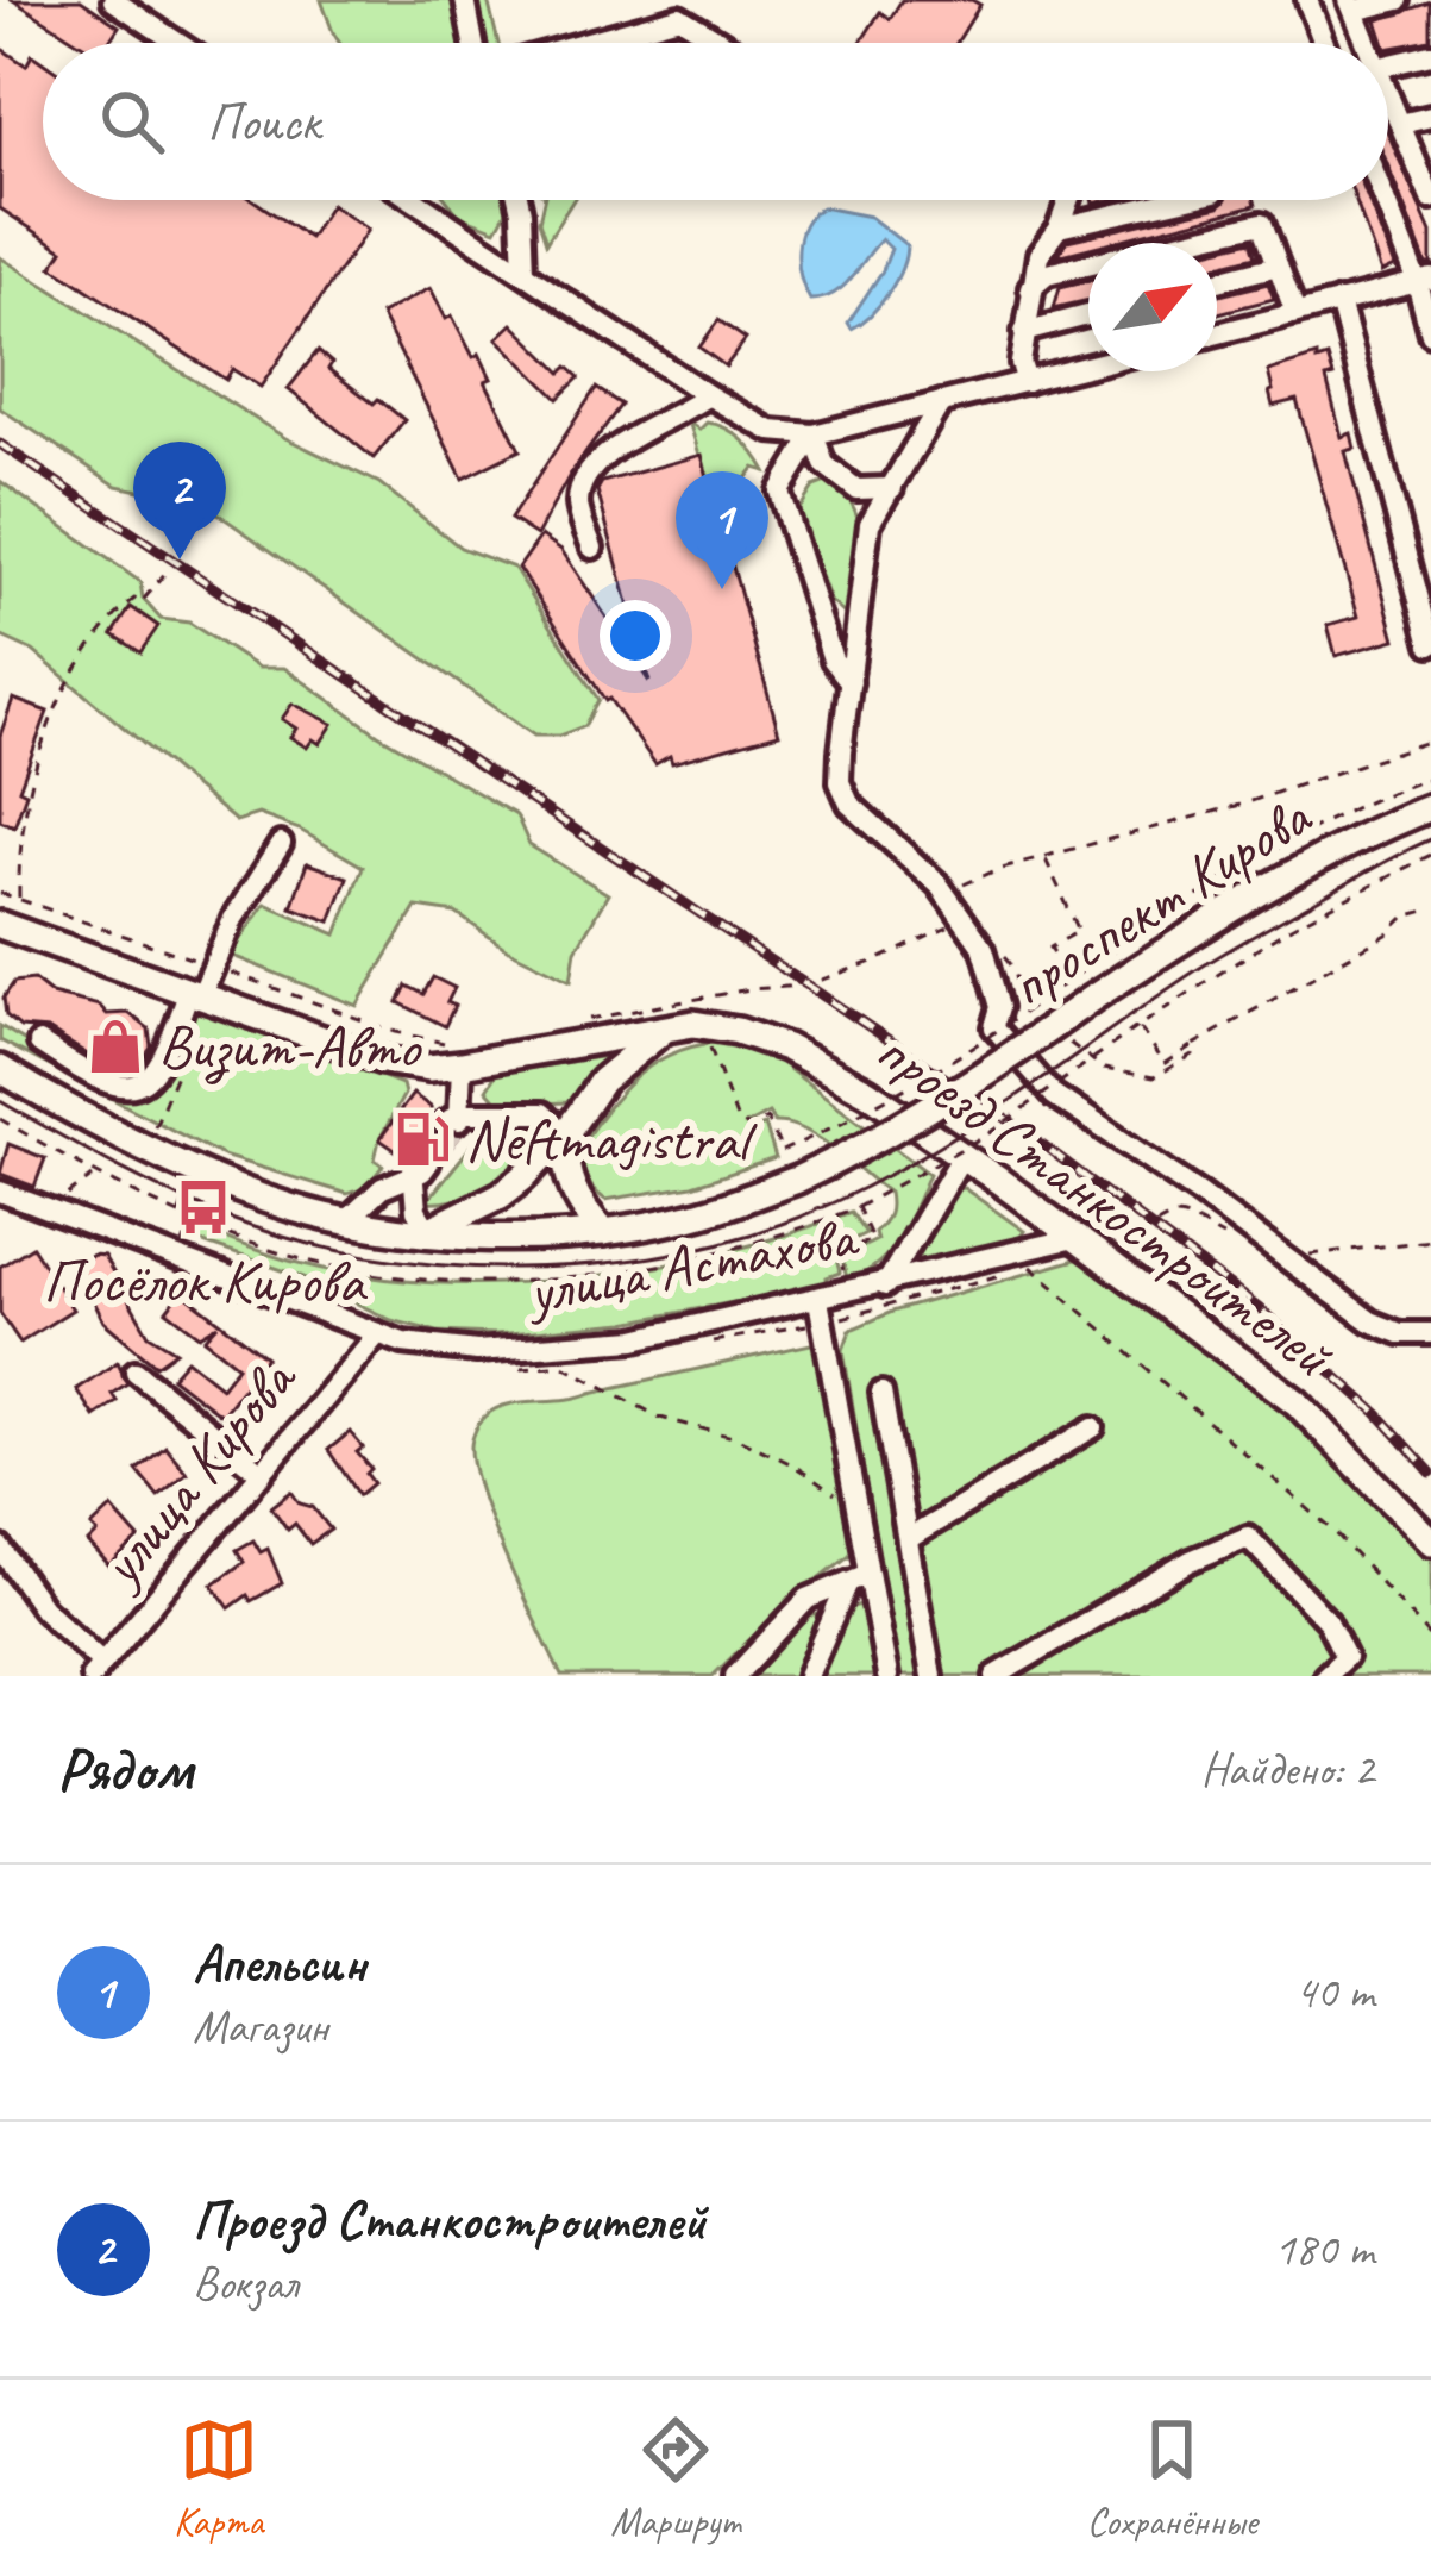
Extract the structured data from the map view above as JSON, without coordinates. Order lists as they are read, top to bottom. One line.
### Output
{"streets":{"main road":["проспект Кирова","проезд Станкостроителей","улица Астахова"],"street":["улица Кирова"]},"crossings":[["проспект Кирова","улица Астахова"],["проезд Станкостроителей","улица Астахова"],["улица Астахова","улица Кирова"]],"places":{"shop":["Визит-Авто"],"fuel station":["Neftmagistral"],"bus stop":["Посёлок Кирова"]},"north":"top right","page":{"search":"Поиск","pins":["2","1"],"heading":["Рядом","Найдено: 2"],"list":[{"mark":"1","name":"Апельсин","note":"Магазин","value":"40 m"},{"mark":"2","name":"Проезд Станкостроителей","note":"Вокзал","value":"180 m"}],"nav":["Карта","Маршрут","Сохранённые"]}}
